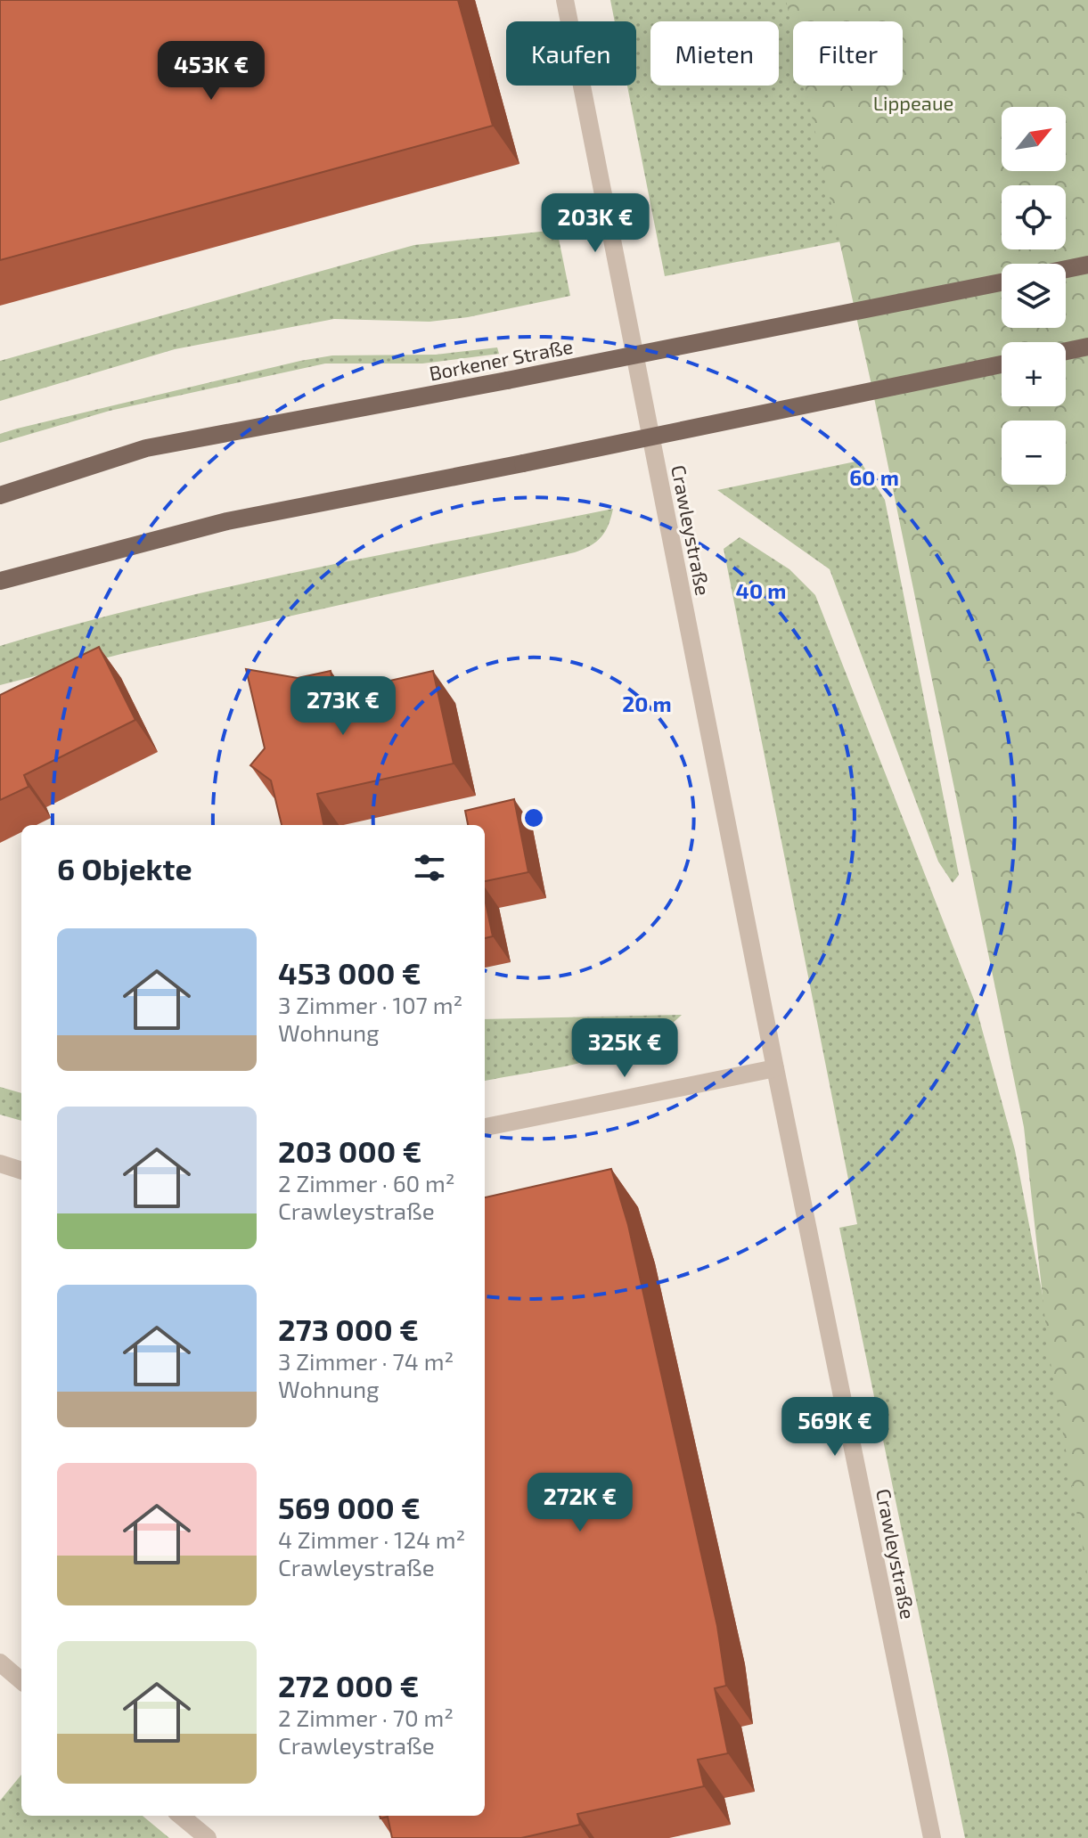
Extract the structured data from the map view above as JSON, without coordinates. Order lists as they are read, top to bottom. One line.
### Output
{"streets":{"main road":["Borkener Straße"],"street":["Crawleystraße"]},"parks":["Lippeaue"],"north":"top right","page":{"chip":["Kaufen","Mieten","Filter"],"price":["453K €","203K €","273K €","325K €","569K €","272K €"],"map_buttons":["+","−"],"heading":"6 Objekte","list":[{"name":"453 000 €","note":"3 Zimmer · 107 m² · Wohnung"},{"name":"203 000 €","note":"2 Zimmer · 60 m² · Crawleystraße"},{"name":"273 000 €","note":"3 Zimmer · 74 m² · Wohnung"},{"name":"569 000 €","note":"4 Zimmer · 124 m² · Crawleystraße"},{"name":"272 000 €","note":"2 Zimmer · 70 m² · Crawleystraße"}]},"rings":["60 m","40 m","20 m"]}
